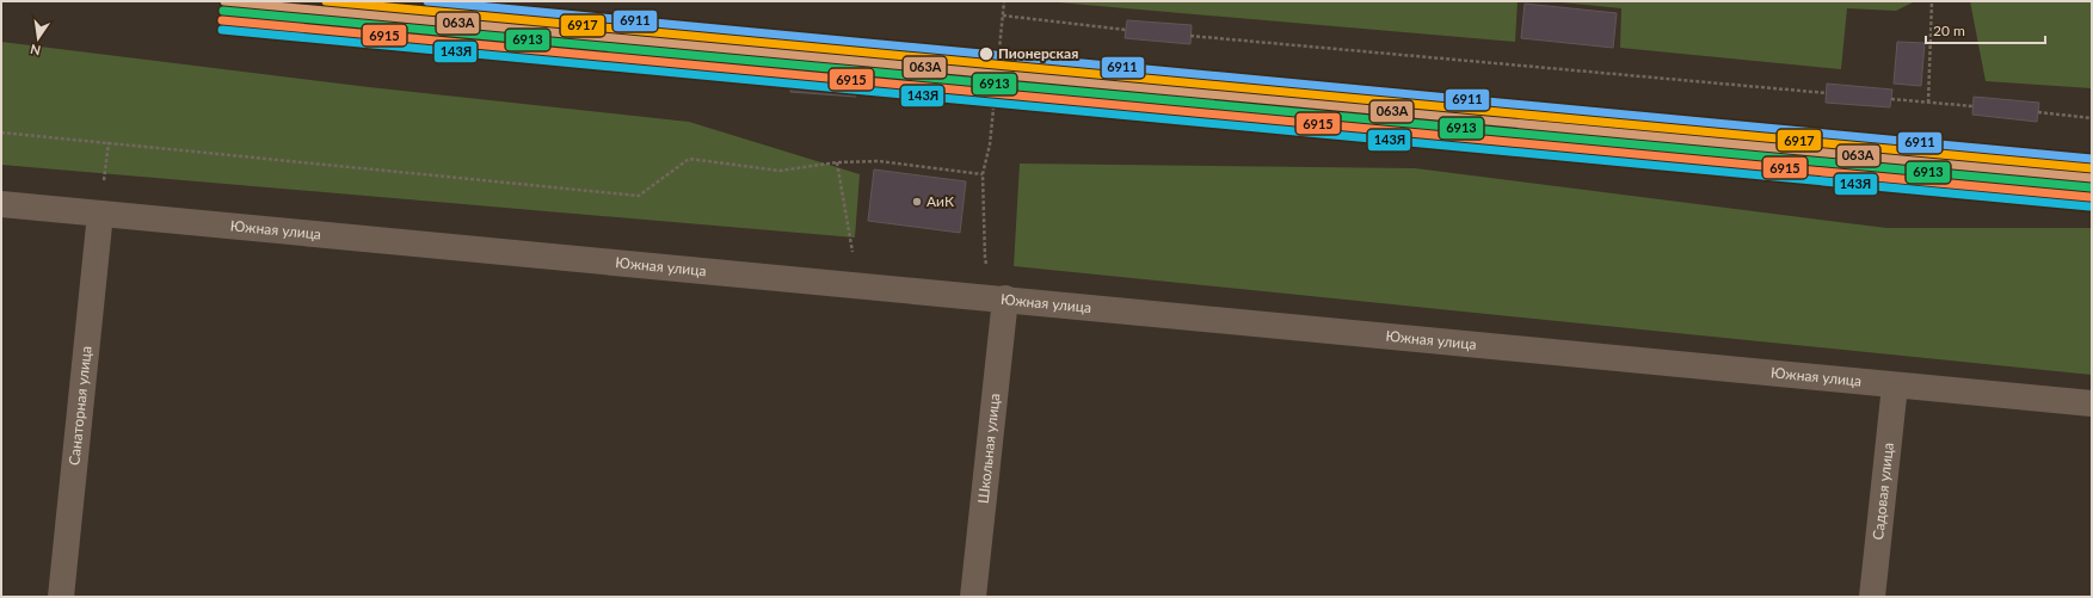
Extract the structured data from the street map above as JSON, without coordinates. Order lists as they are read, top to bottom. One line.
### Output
{"streets":{"street":["Южная улица","Санаторная улица","Школьная улица","Садовая улица"]},"crossings":[["Южная улица","Санаторная улица"],["Южная улица","Школьная улица"],["Южная улица","Садовая улица"]],"places":["Пионерская","АиК"],"lines":["transit line 063А","transit line 6917","transit line 6911","transit line 6913","transit line 6915","transit line 143Я"],"scale_bar":"20 m","north":"bottom"}
